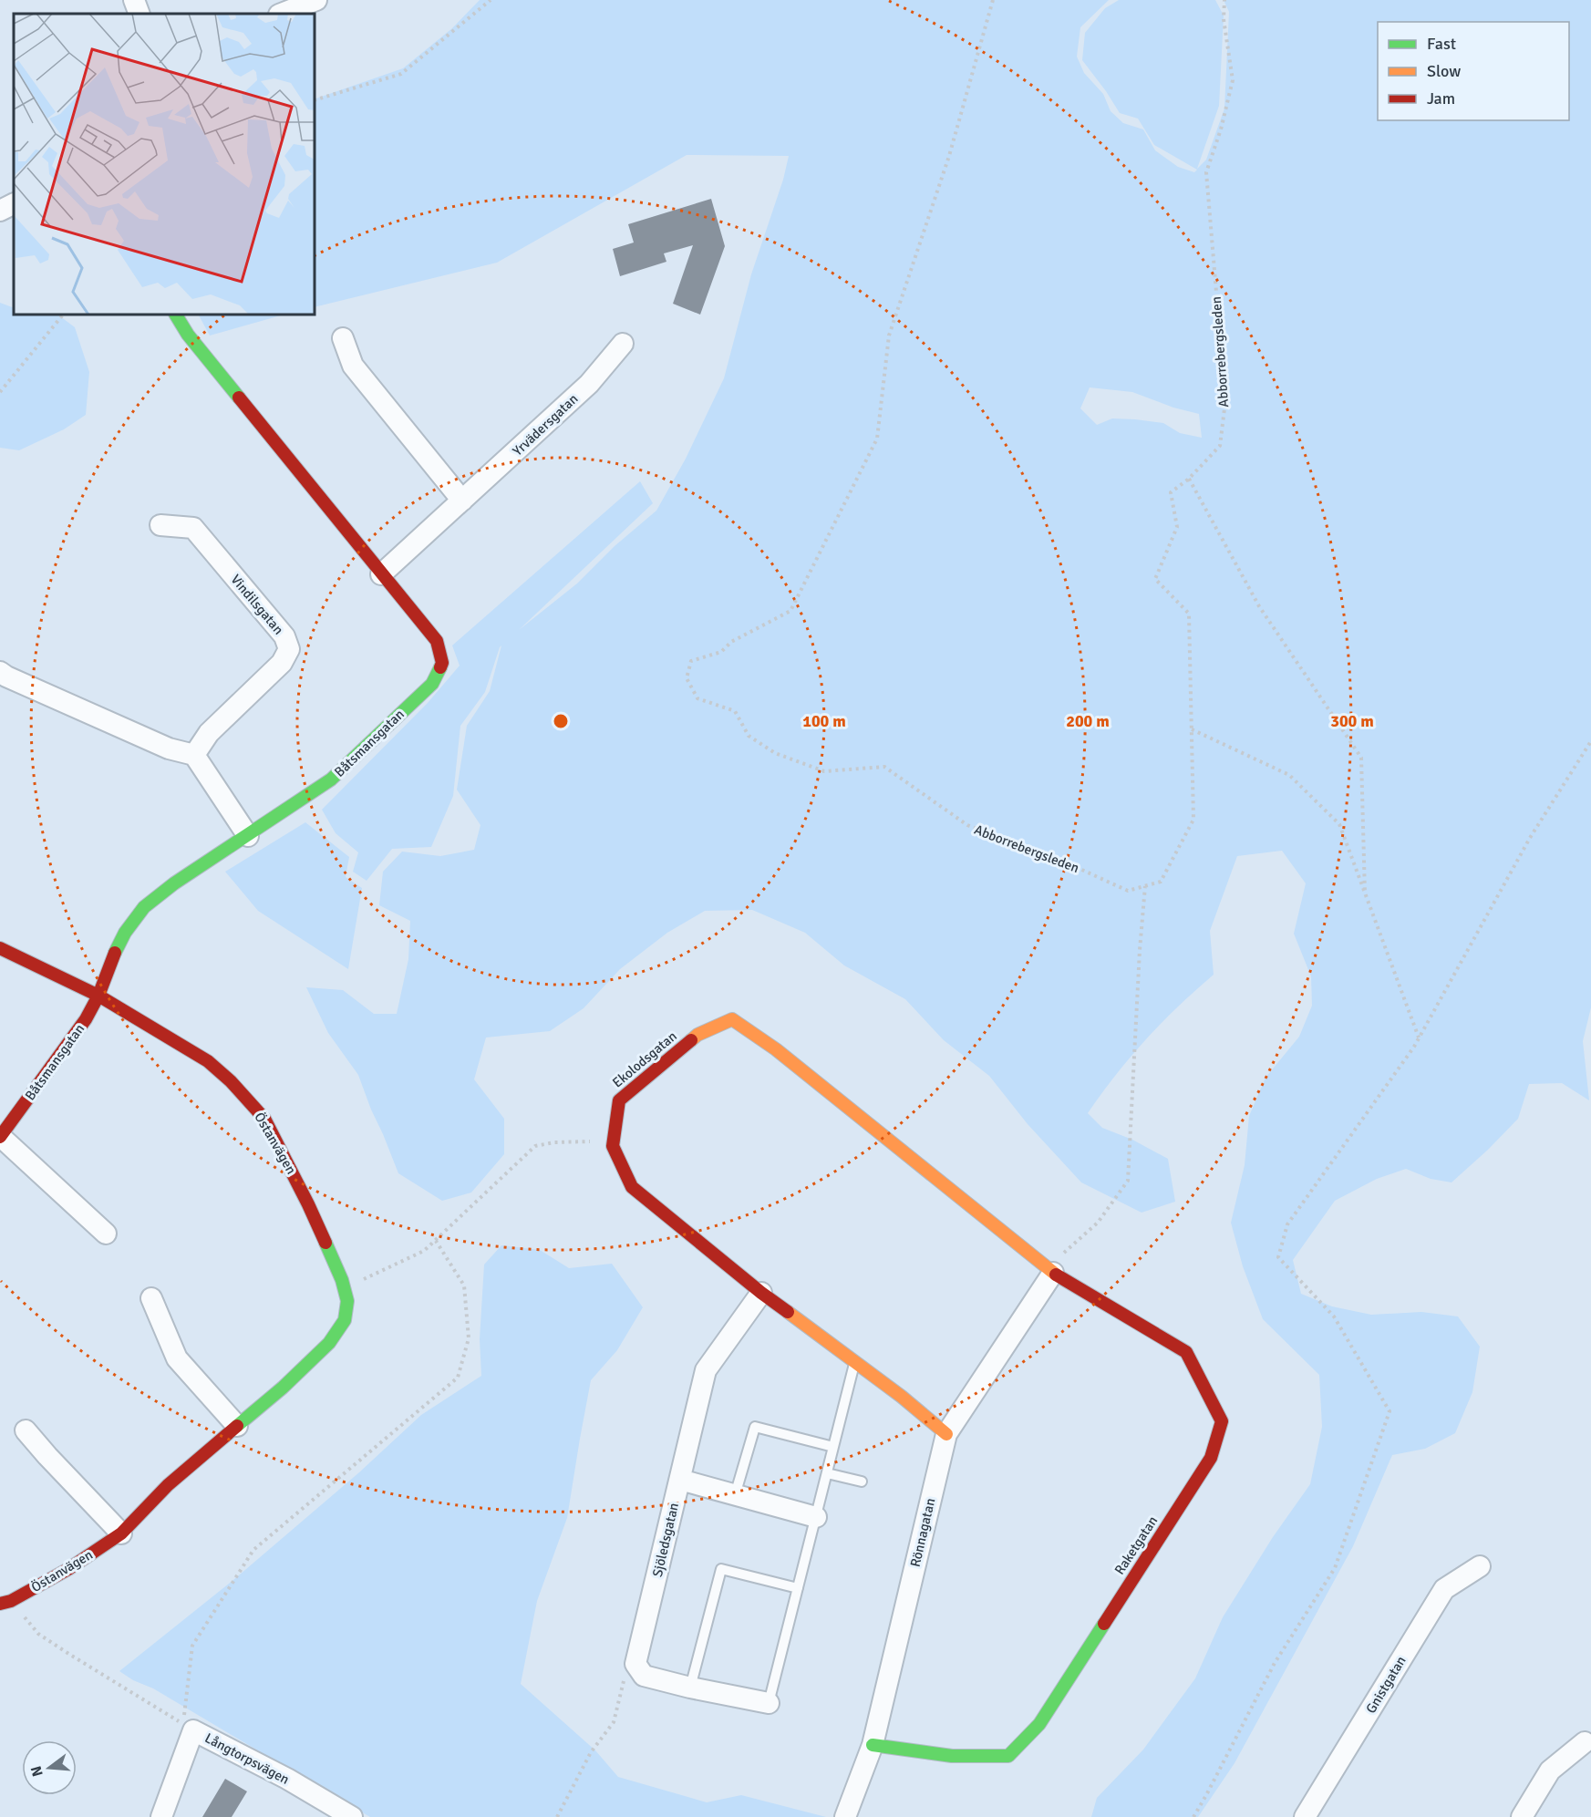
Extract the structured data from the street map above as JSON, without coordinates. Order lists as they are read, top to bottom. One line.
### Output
{"streets":{"street":["Yrvädersgatan","Vindilsgatan","Båtsmansgatan","Ekolodsgatan","Östanvägen","Rönnagatan","Sjöledsgatan","Raketgatan","Gnistgatan","Långtorpsvägen"],"path":["Abborrebergsleden"]},"crossings":[["Yrvädersgatan","Båtsmansgatan"],["Båtsmansgatan","Östanvägen"],["Ekolodsgatan","Rönnagatan"],["Ekolodsgatan","Sjöledsgatan"],["Ekolodsgatan","Raketgatan"],["Rönnagatan","Raketgatan"]],"legend":["Fast","Slow","Jam"],"north":"left","rings":["100 m","200 m","300 m"]}
